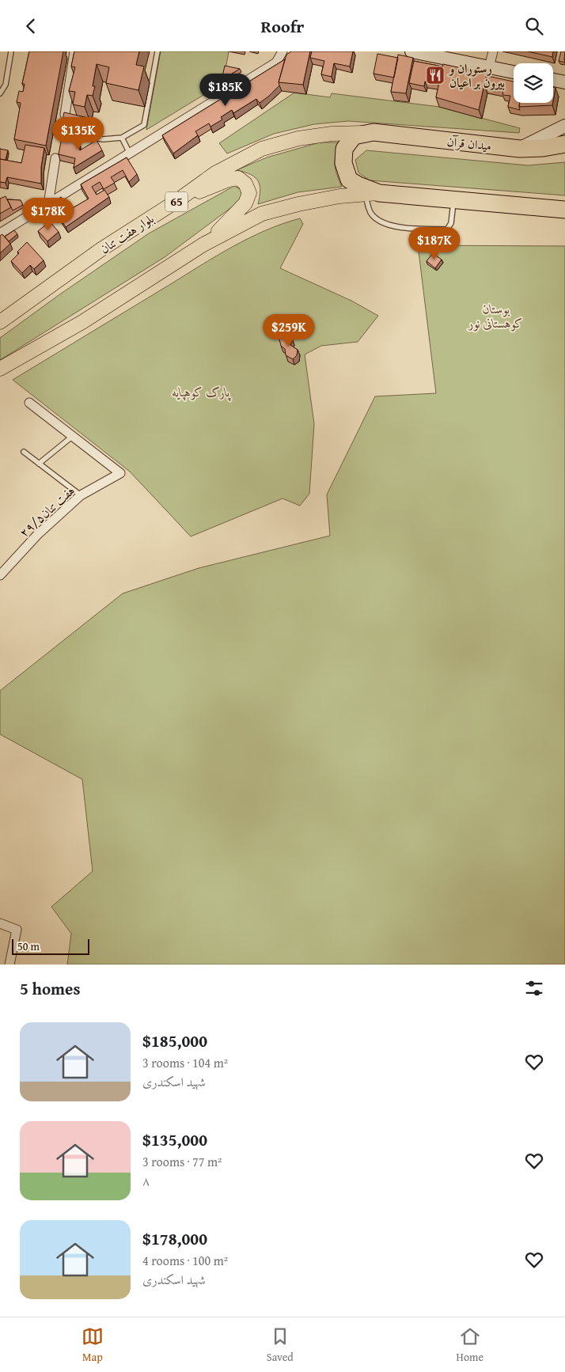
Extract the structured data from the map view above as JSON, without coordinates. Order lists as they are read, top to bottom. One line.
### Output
{"streets":{"highway":["میدان قرآن","65"],"main road":["بلوار هفت تنان"],"street":["۲۹/۵هفت تنان"]},"crossings":[["میدان قرآن","65"],["میدان قرآن","بلوار هفت تنان"],["65","بلوار هفت تنان"]],"parks":["بوستان کوهستانی نور","پارک کوهپایه"],"places":{"restaurant":["رستوران و بیرون بر اعيان"]},"scale_bar":"50 m","page":{"header":"Roofr","price":["$185K","$135K","$178K","$187K","$259K"],"scale":"50 m","heading":"5 homes","list":[{"name":"$185,000","note":"3 rooms · 104 m² · شهید اسکندری"},{"name":"$135,000","note":"3 rooms · 77 m² · ۸"},{"name":"$178,000","note":"4 rooms · 100 m² · شهید اسکندری"}],"tabs":["Map","Saved","Home"]}}
